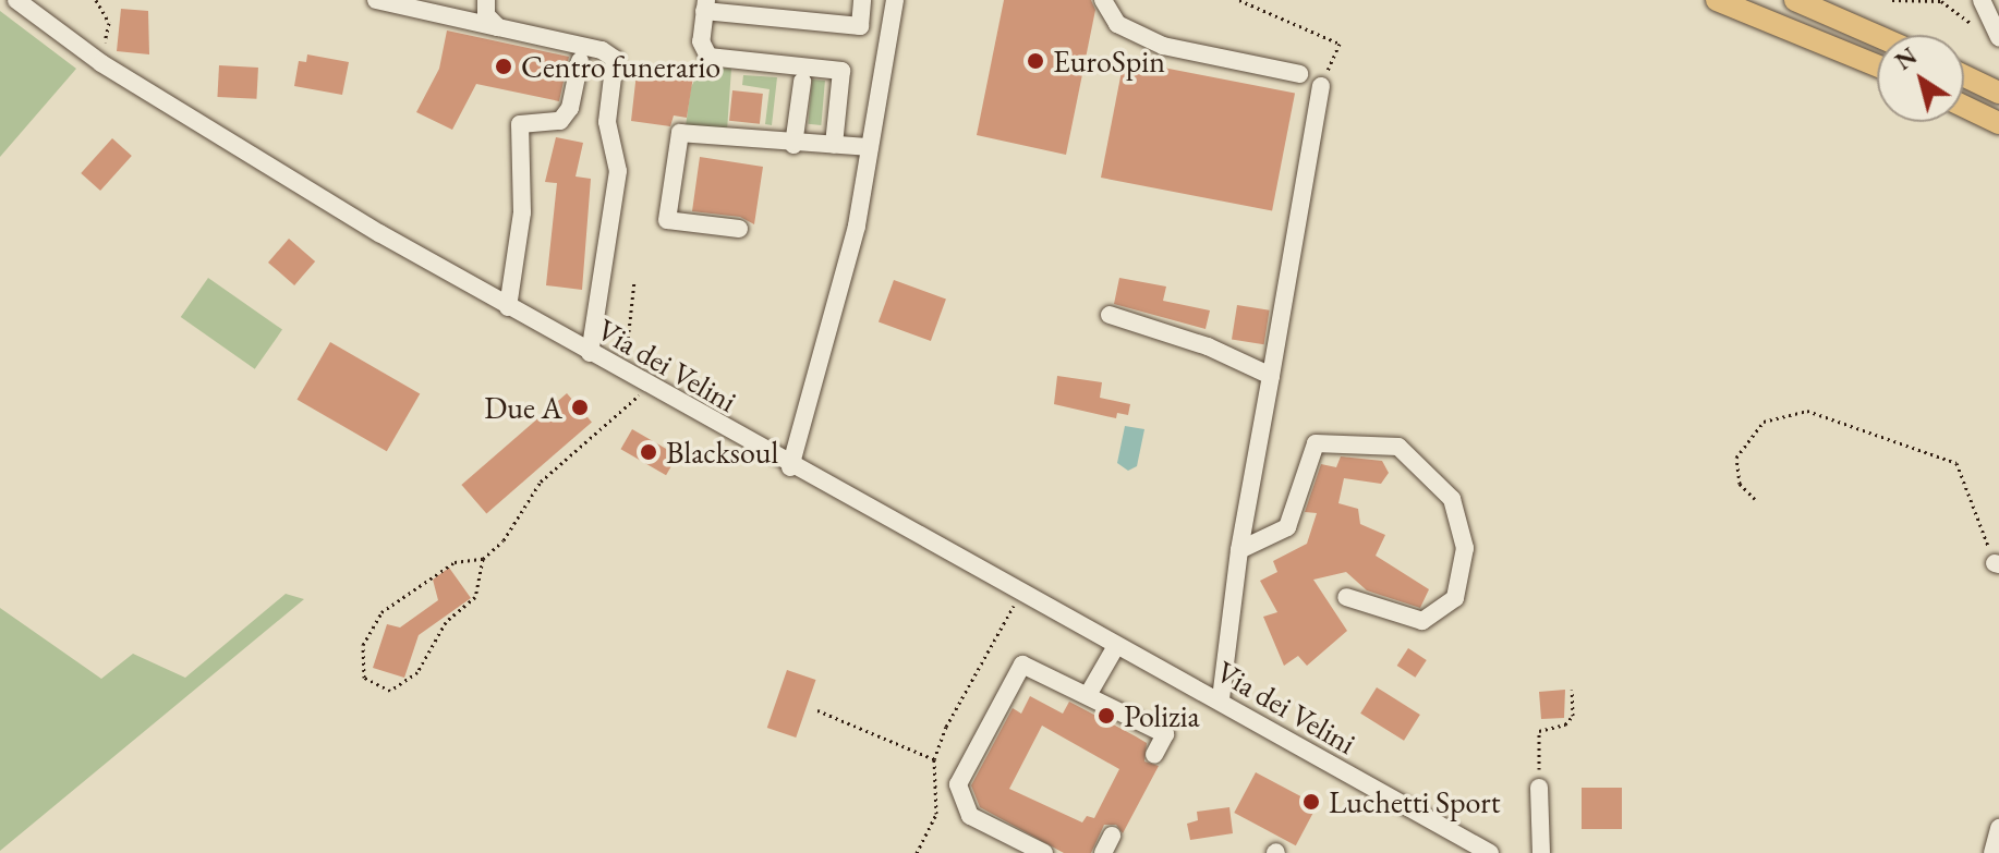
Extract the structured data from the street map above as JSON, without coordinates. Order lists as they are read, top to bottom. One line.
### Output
{"streets":{"street":["Via dei Velini"]},"places":["EuroSpin","Centro funerario","Due A","Blacksoul","Polizia","Luchetti Sport"],"north":"top left"}
